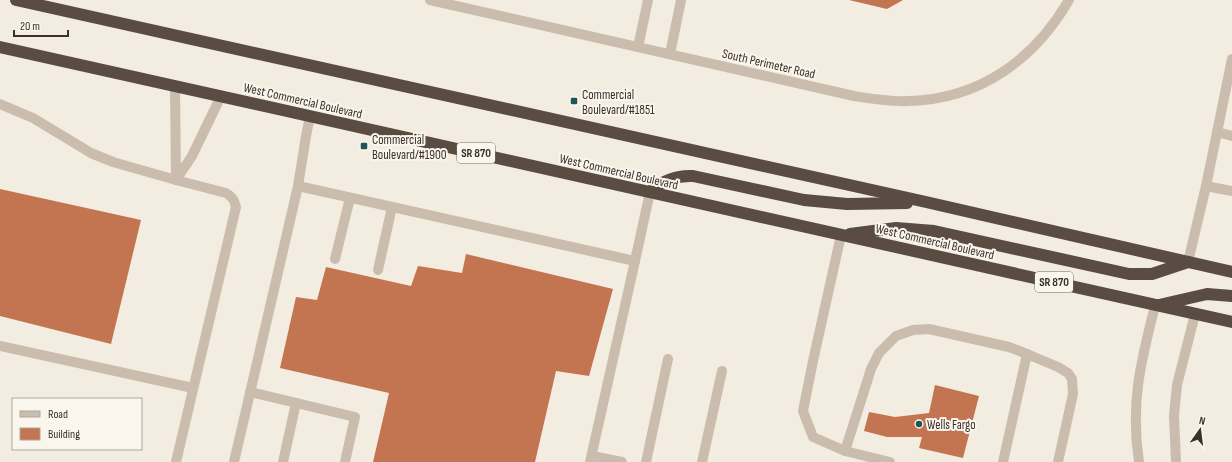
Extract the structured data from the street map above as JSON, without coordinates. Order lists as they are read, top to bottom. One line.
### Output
{"streets":{"highway":["West Commercial Boulevard","SR 870"],"street":["South Perimeter Road"]},"places":{"transit":["Commercial Boulevard/#1851","Commercial Boulevard/#1900"],"other":["Wells Fargo"]},"legend":["Road","Building"],"scale_bar":"20 m","north":"top"}
